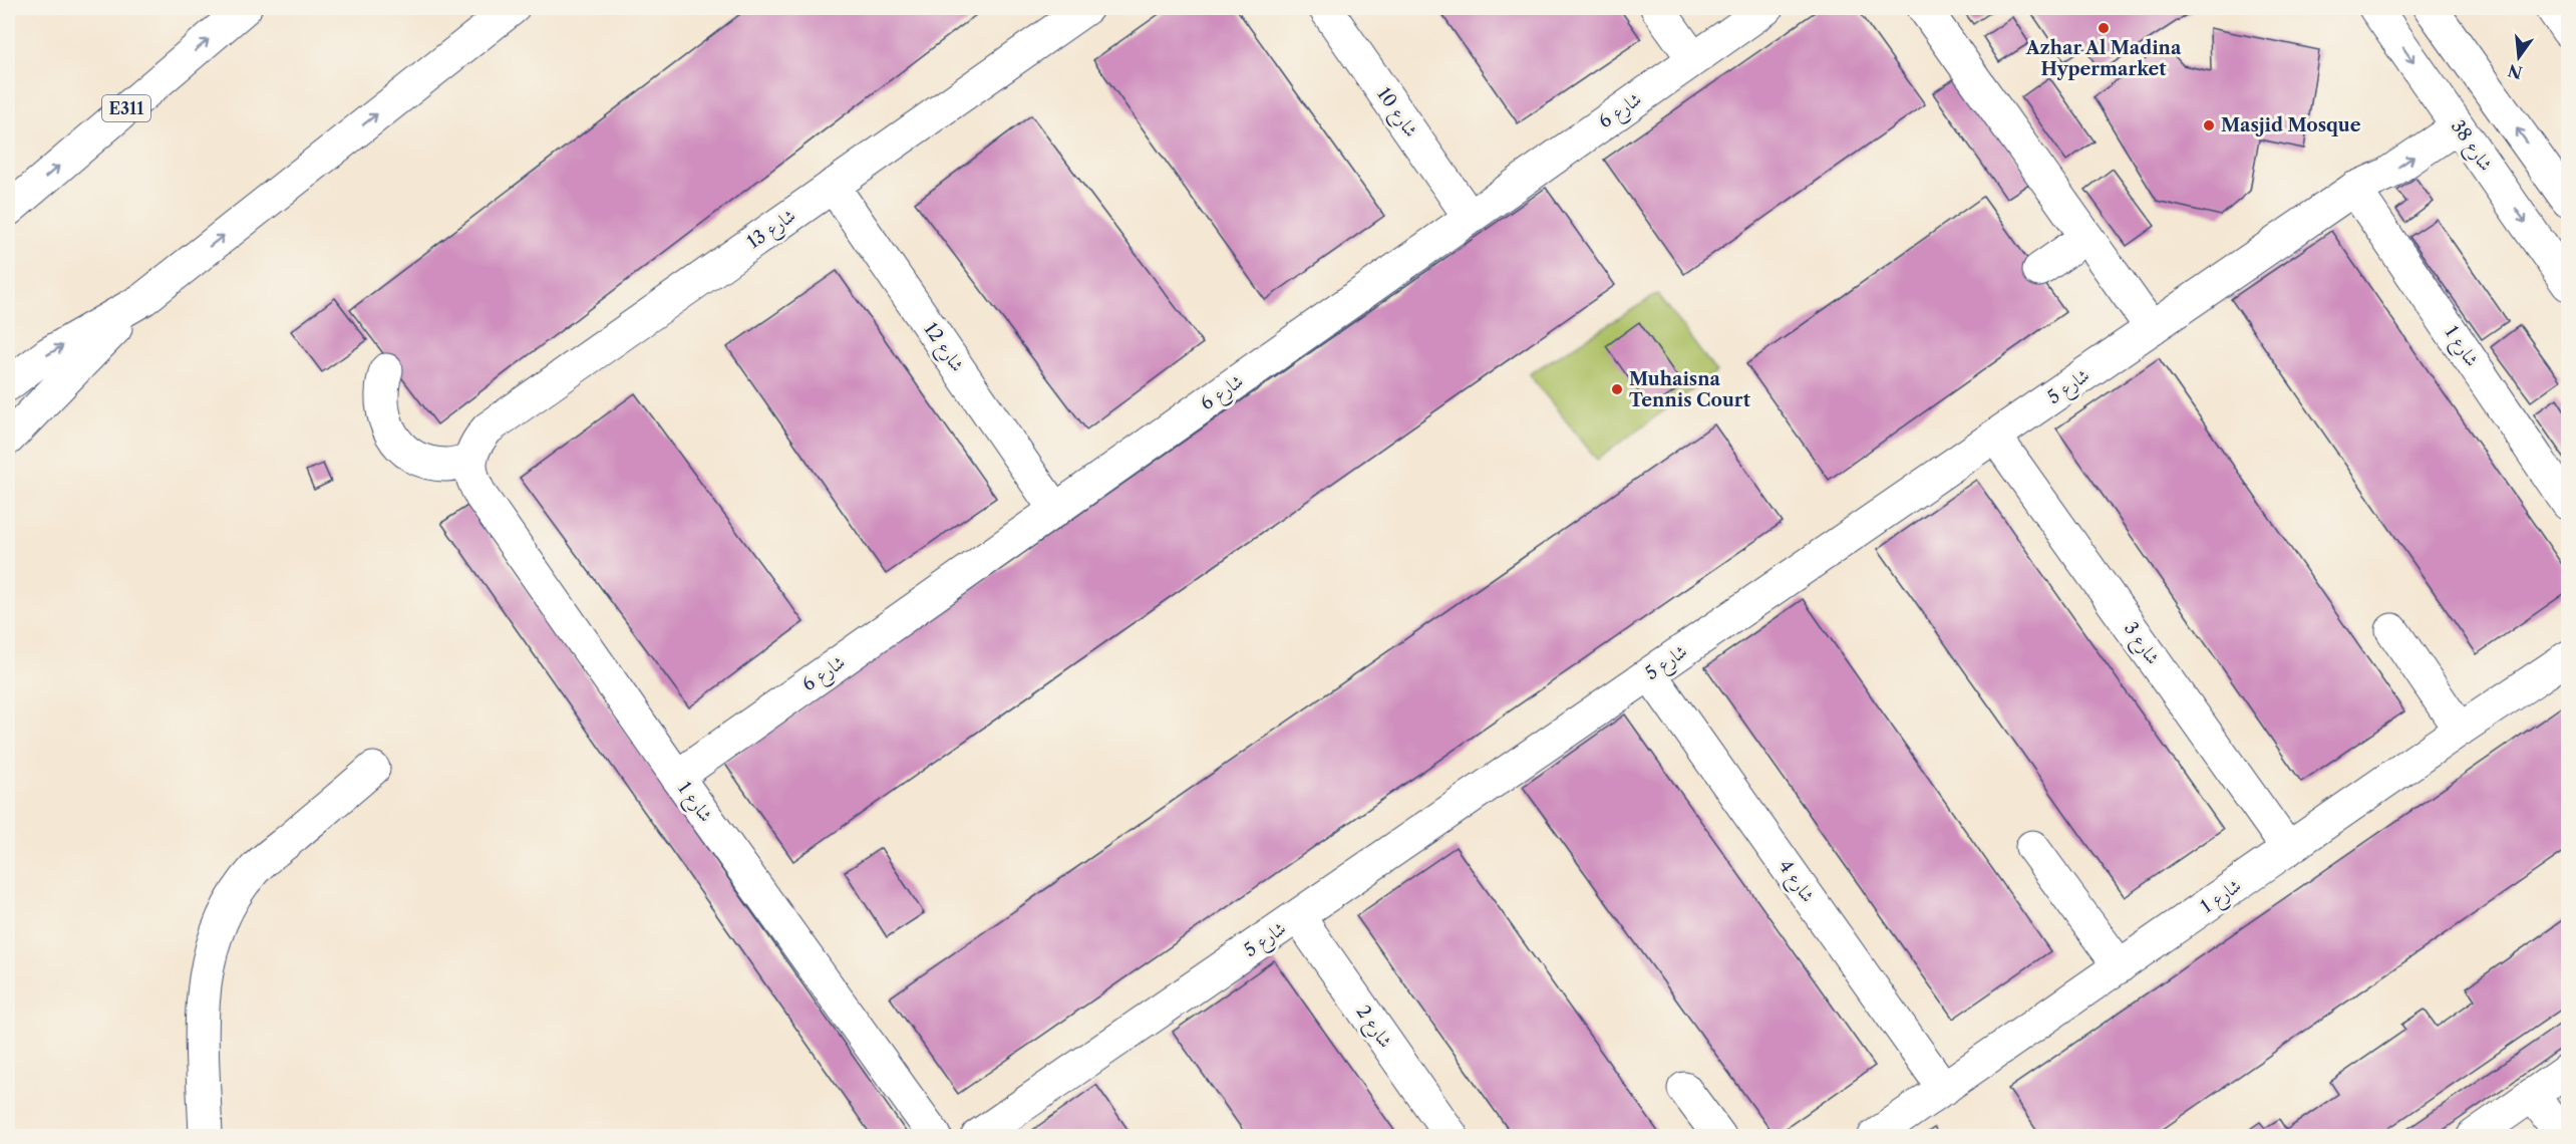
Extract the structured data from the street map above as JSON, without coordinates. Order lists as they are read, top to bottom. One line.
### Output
{"streets":{"main road":["E311","شارع 6","شارع 10","شارع 38","شارع 13","شارع 1","شارع 12","شارع 5","شارع 3","شارع 4","شارع 2"]},"crossings":[["شارع 6","شارع 10"],["شارع 6","شارع 1"],["شارع 6","شارع 12"],["شارع 38","شارع 5"],["شارع 13","شارع 1"],["شارع 13","شارع 12"],["شارع 1","شارع 5"],["شارع 1","شارع 3"],["شارع 1","شارع 4"],["شارع 5","شارع 3"],["شارع 5","شارع 4"],["شارع 5","شارع 2"]],"places":["Azhar Al Madina Hypermarket","Masjid Mosque","Muhaisna Tennis Court"],"north":"bottom"}
